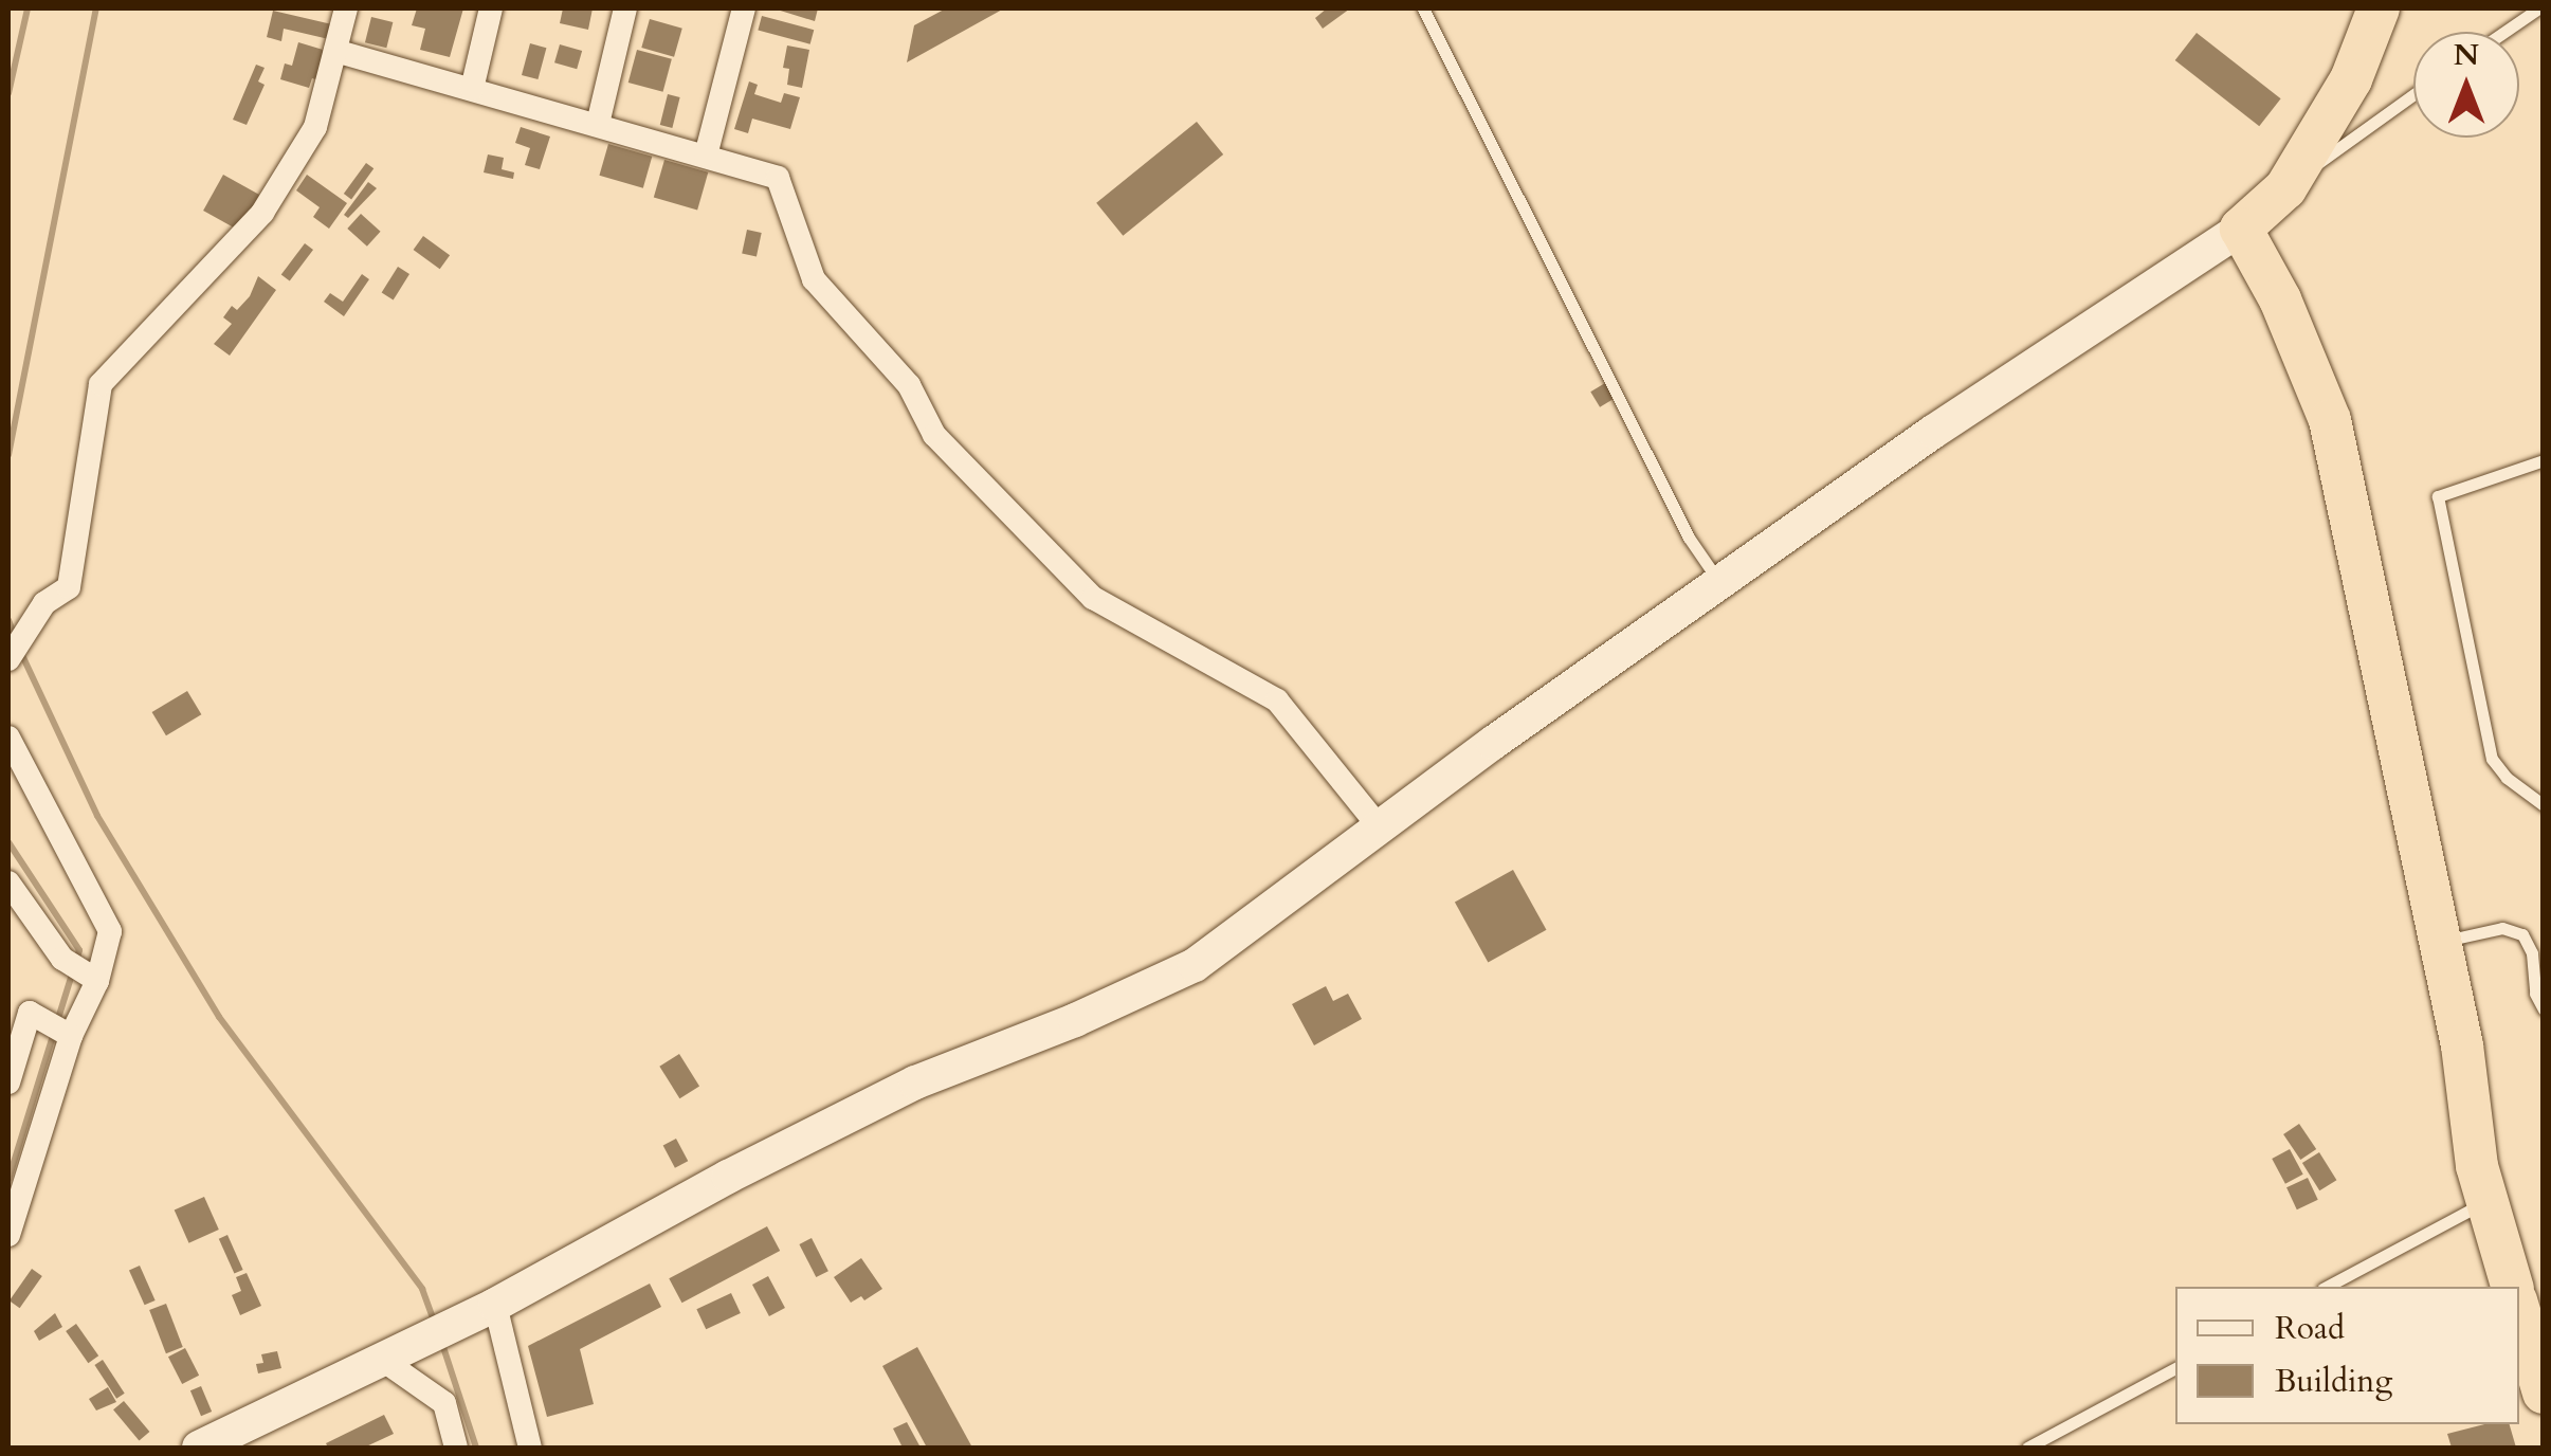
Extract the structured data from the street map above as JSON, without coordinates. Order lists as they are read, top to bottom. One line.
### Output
{"legend":["Road","Building"],"north":"top"}
